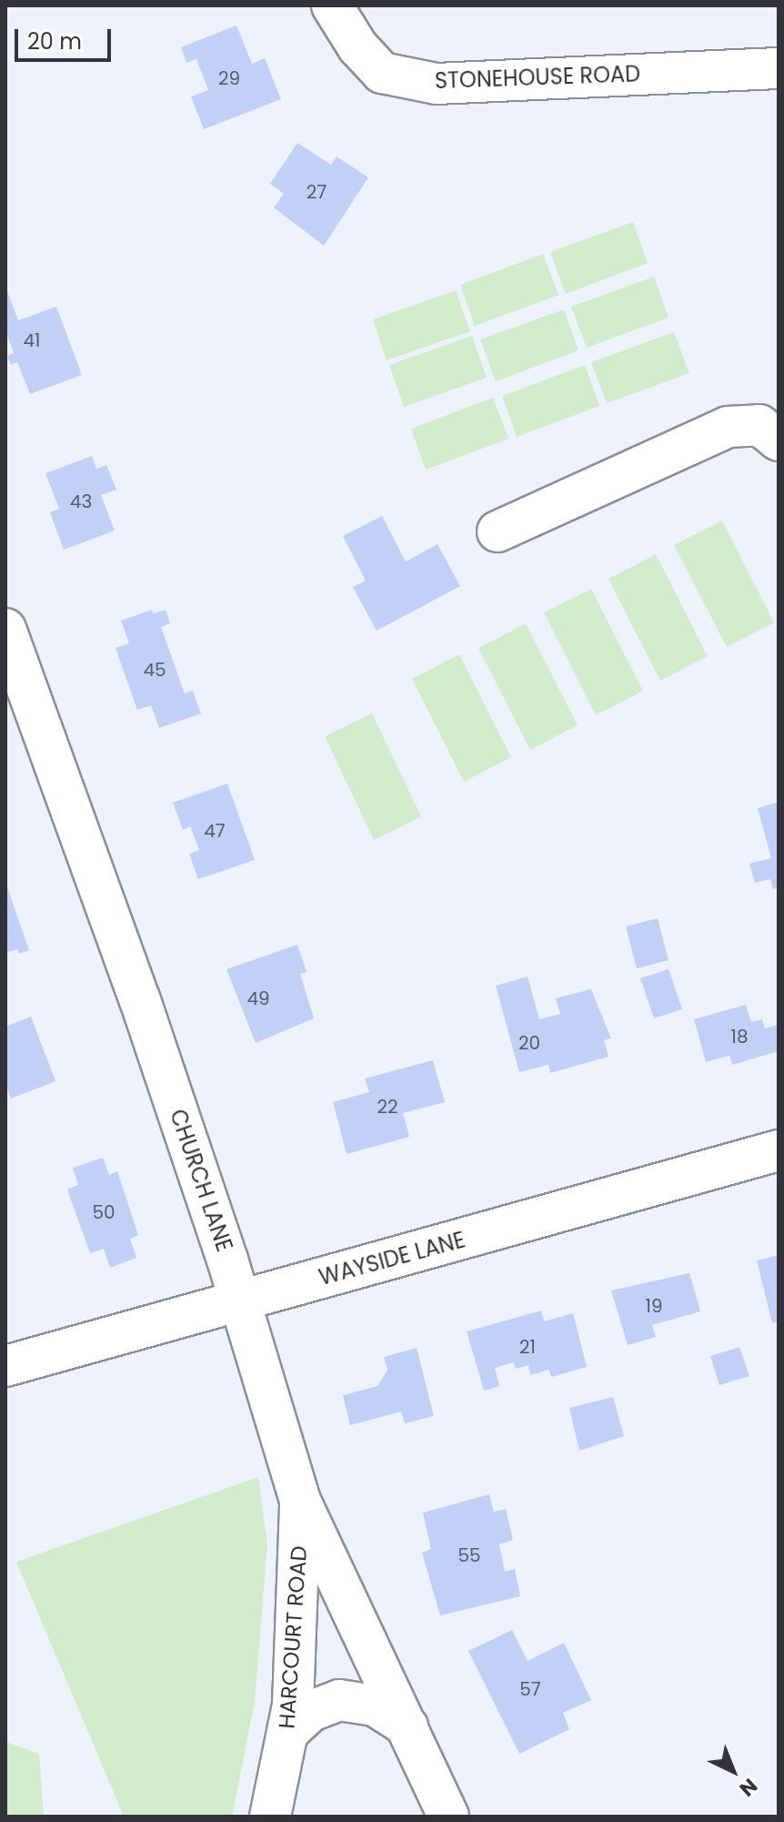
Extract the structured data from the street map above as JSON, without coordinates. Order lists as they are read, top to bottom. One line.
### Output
{"streets":{"street":["STONEHOUSE ROAD","CHURCH LANE","WAYSIDE LANE","HARCOURT ROAD"]},"crossings":[["CHURCH LANE","WAYSIDE LANE"],["CHURCH LANE","HARCOURT ROAD"]],"house_numbers":["29","27","41","43","45","47","49","18","20","22","50","19","21","55","57"],"scale_bar":"20 m","north":"bottom right"}
